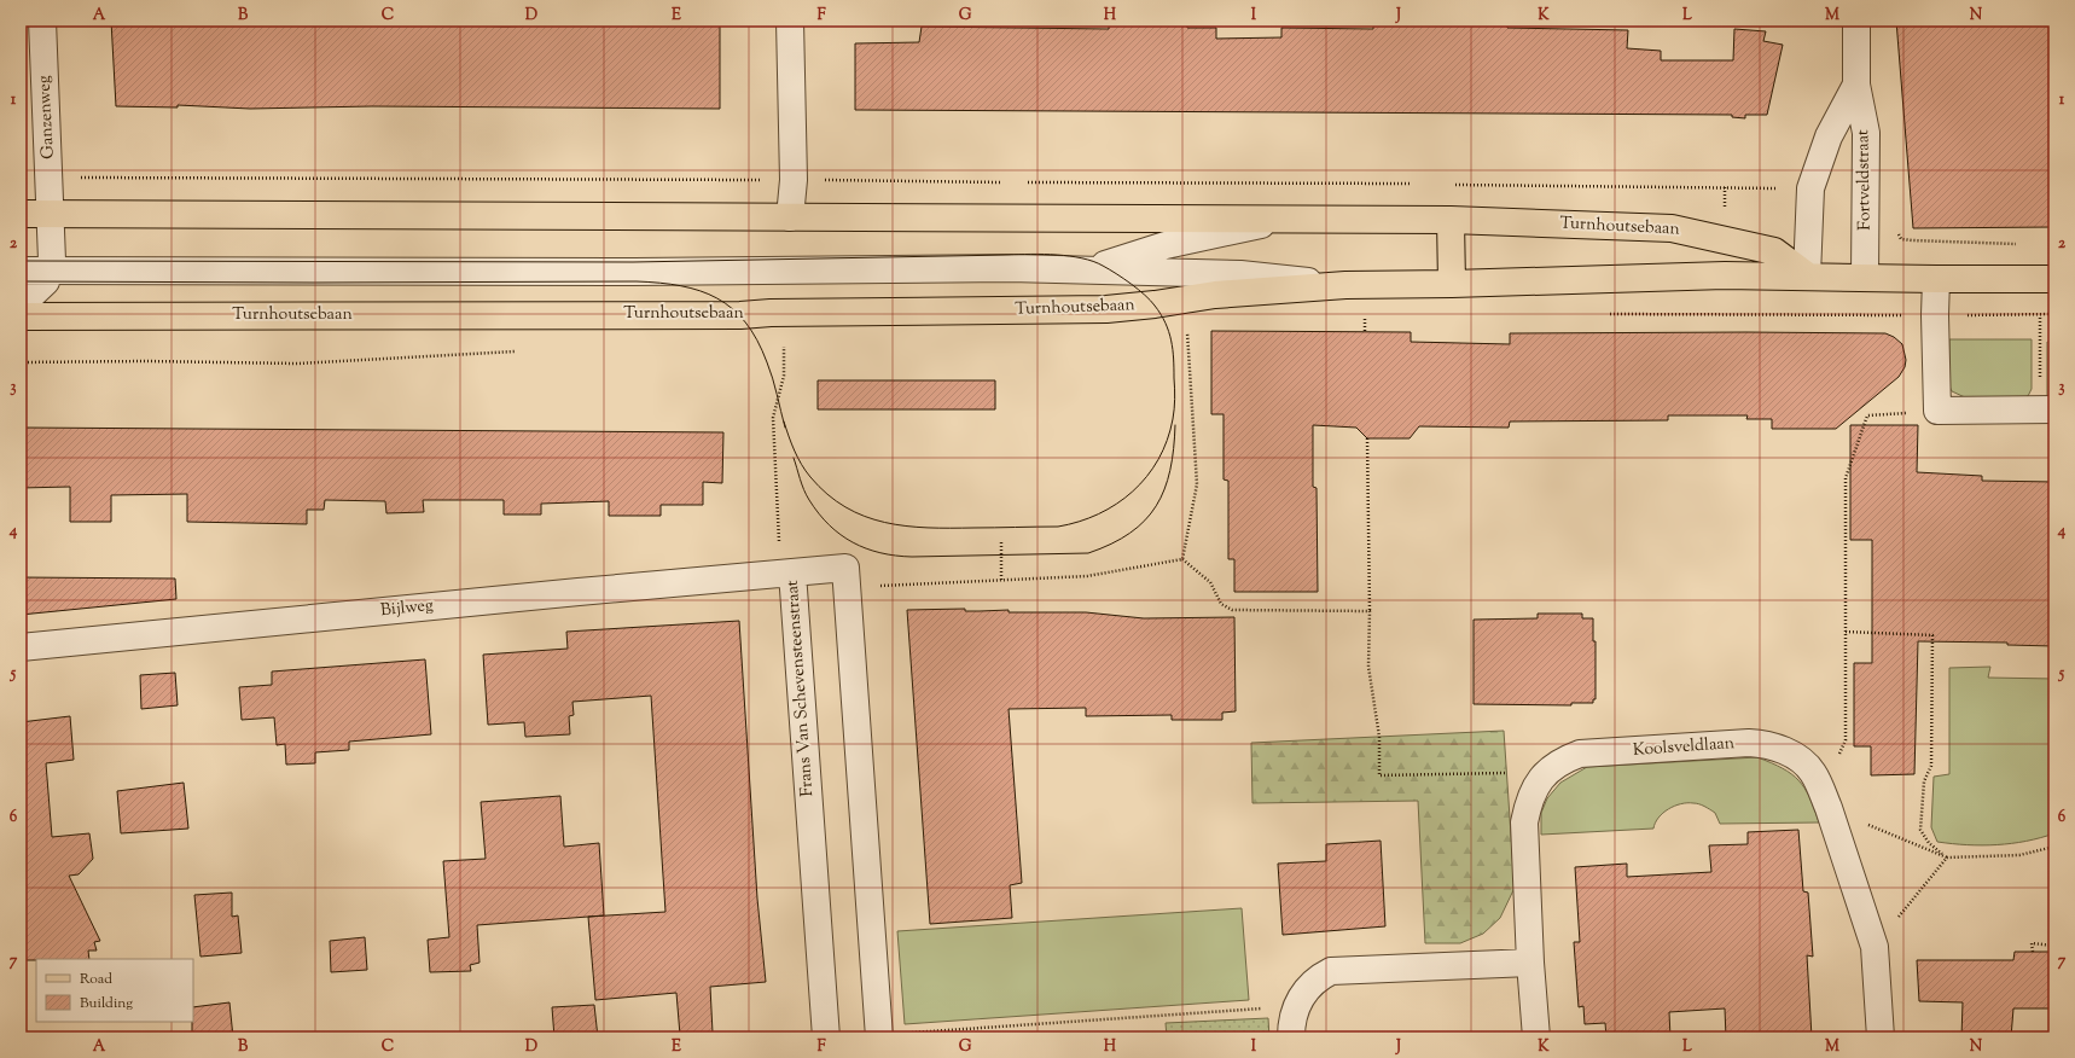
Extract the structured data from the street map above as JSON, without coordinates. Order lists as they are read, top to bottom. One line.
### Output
{"streets":{"main road":["Turnhoutsebaan"],"street":["Ganzenweg","Fortveldstraat","Bijlweg","Frans Van Schevensteenstraat","Koolsveldlaan"]},"crossings":[["Ganzenweg","Turnhoutsebaan"],["Fortveldstraat","Turnhoutsebaan"],["Bijlweg","Frans Van Schevensteenstraat"]],"legend":["Road","Building"],"grid":{"columns":["A","B","C","D","E","F","G","H","I","J","K","L","M","N"],"rows":["1","2","3","4","5","6","7"]}}
